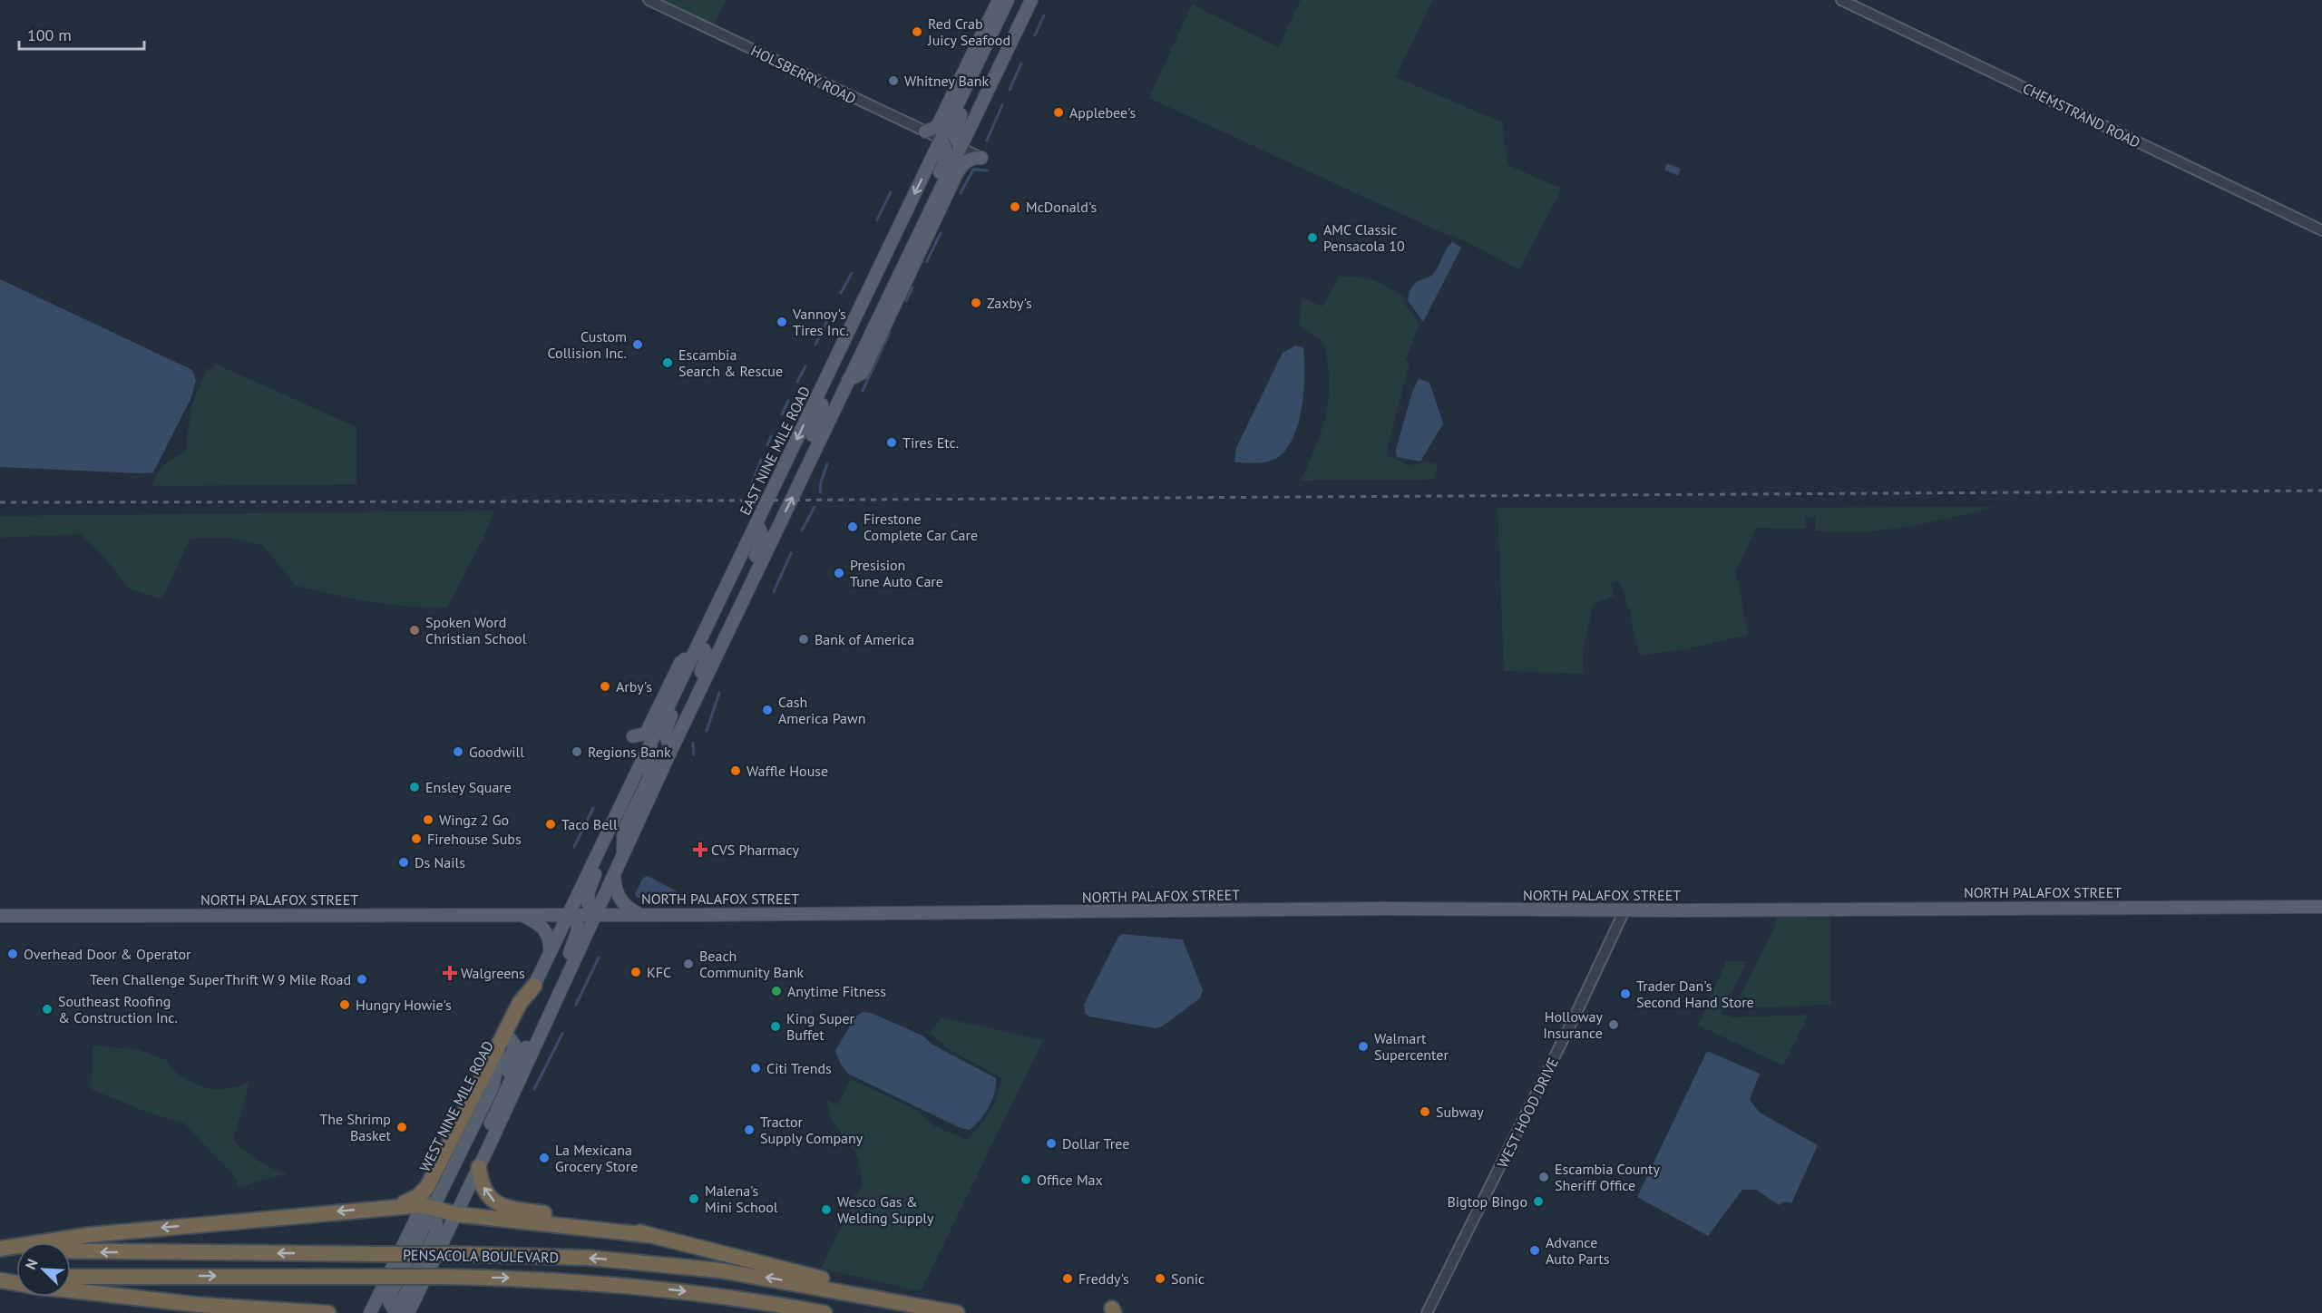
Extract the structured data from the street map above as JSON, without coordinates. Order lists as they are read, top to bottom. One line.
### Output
{"streets":{"highway":["PENSACOLA BOULEVARD"],"main road":["EAST NINE MILE ROAD","NORTH PALAFOX STREET","WEST NINE MILE ROAD"],"street":["HOLSBERRY ROAD","CHEMSTRAND ROAD","WEST HOOD DRIVE"]},"crossings":[["HOLSBERRY ROAD","EAST NINE MILE ROAD"],["NORTH PALAFOX STREET","WEST NINE MILE ROAD"],["NORTH PALAFOX STREET","WEST HOOD DRIVE"]],"places":{"other":["Red Crab Juicy Seafood","Whitney Bank","Applebee's","McDonald's","AMC Classic Pensacola 10","Zaxby's","Vannoy's Tires Inc.","Custom Collision Inc.","Escambia Search & Rescue","Tires Etc.","Firestone Complete Car Care","Presision Tune Auto Care","Spoken Word Christian School","Bank of America","Arby's","Cash America Pawn","Goodwill","Regions Bank","Waffle House","Ensley Square","Wingz 2 Go","Taco Bell","Firehouse Subs","Ds Nails","Overhead Door & Operator","Beach Community Bank","KFC","Teen Challenge SuperThrift W 9 Mile Road","Anytime Fitness","Trader Dan's Second Hand Store","Hungry Howie's","Southeast Roofing & Construction Inc.","Holloway Insurance","King Super Buffet","Walmart Supercenter","Citi Trends","Subway","The Shrimp Basket","Tractor Supply Company","Dollar Tree","La Mexicana Grocery Store","Escambia County Sheriff Office","Office Max","Malena's Mini School","Bigtop Bingo","Wesco Gas & Welding Supply","Advance Auto Parts","Freddy's","Sonic"],"health":["CVS Pharmacy","Walgreens"]},"scale_bar":"100 m","north":"top left"}
